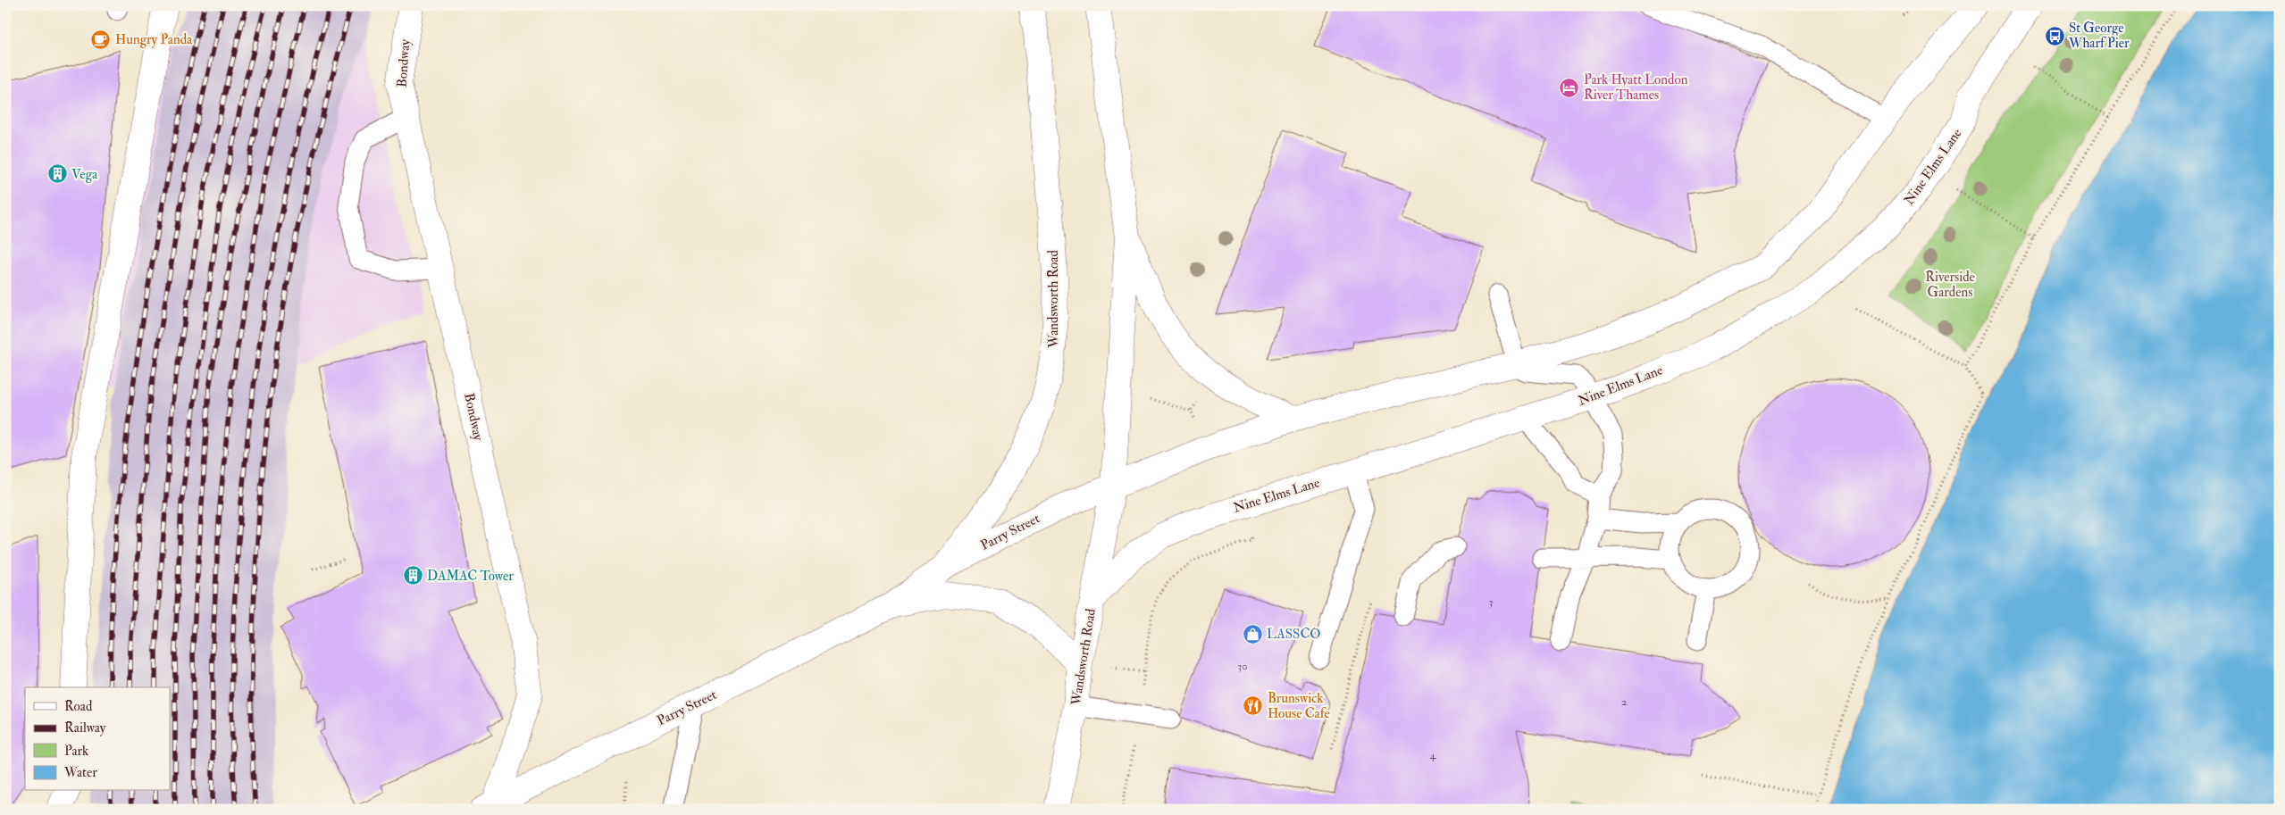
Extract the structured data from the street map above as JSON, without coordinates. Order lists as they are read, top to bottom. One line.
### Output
{"streets":{"main road":["Bondway","Nine Elms Lane","Wandsworth Road","Parry Street"]},"crossings":[["Bondway","Parry Street"],["Nine Elms Lane","Wandsworth Road"],["Wandsworth Road","Parry Street"]],"parks":["Riverside Gardens"],"places":{"bus stop":["St George Wharf Pier"],"cafe":["Hungry Panda"],"hotel":["Park Hyatt London River Thames"],"building":["Vega","DAMAC Tower"],"shop":["LASSCO"],"restaurant":["Brunswick House Cafe"]},"house_numbers":["3","30","2","4"],"legend":["Road","Railway","Park","Water"]}
